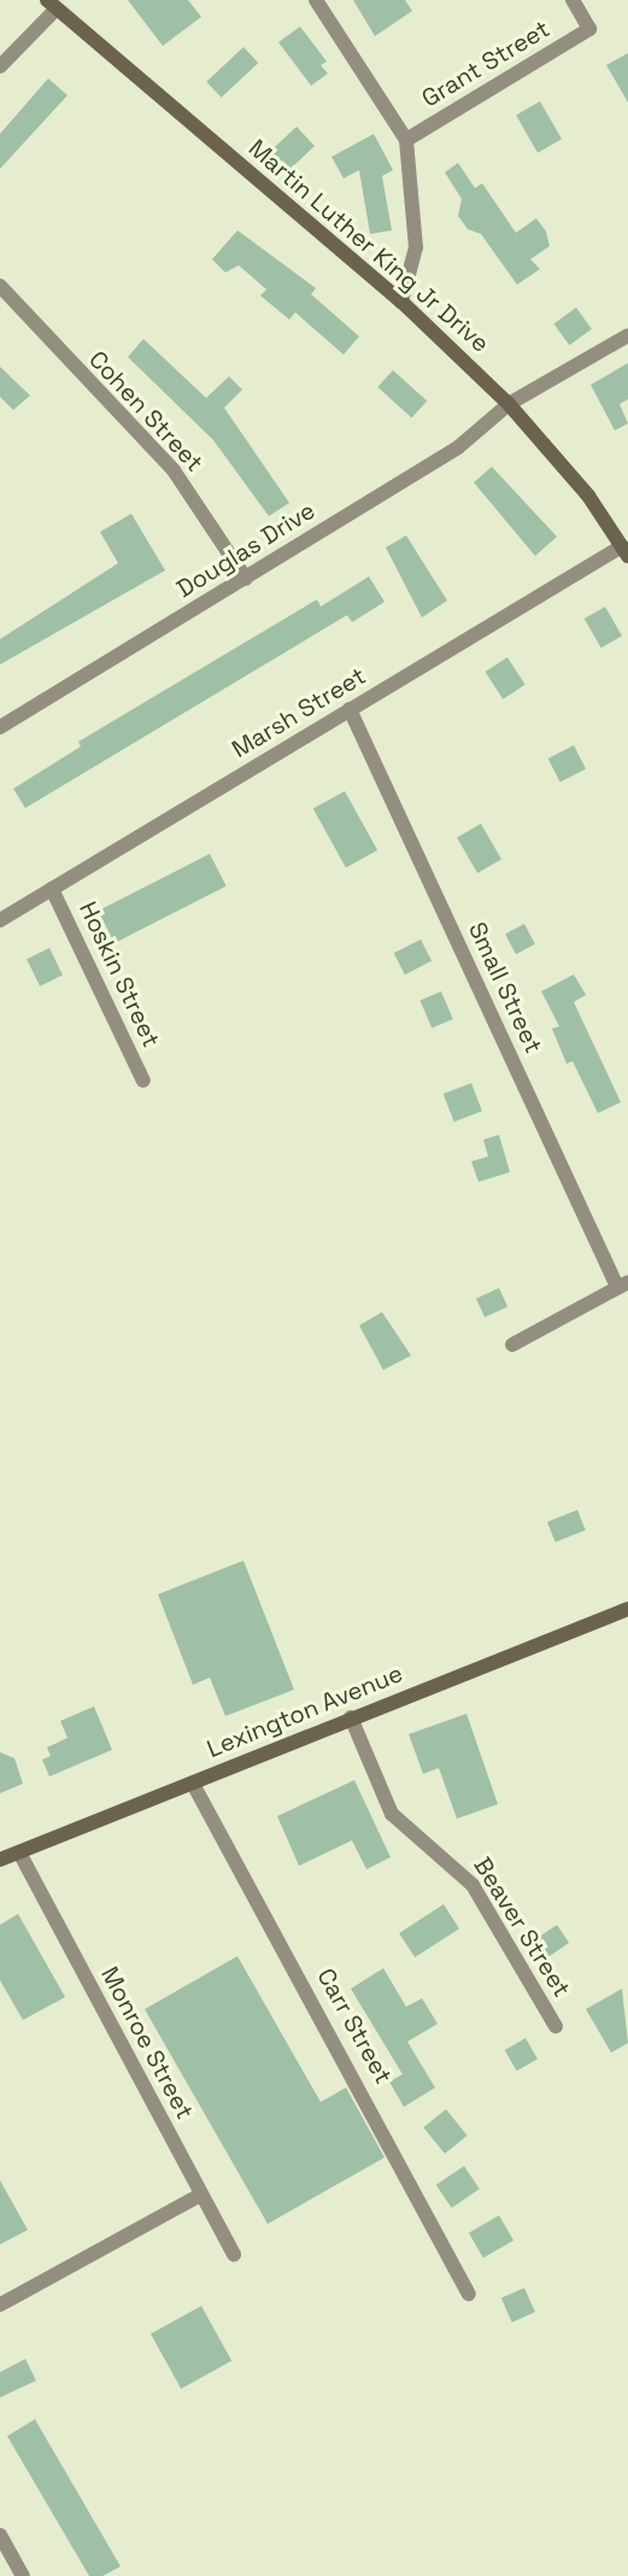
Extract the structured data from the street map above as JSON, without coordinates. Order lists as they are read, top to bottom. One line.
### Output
{"streets":{"street":["Grant Street","Martin Luther King Jr Drive","Cohen Street","Douglas Drive","Marsh Street","Hoskin Street","Small Street","Lexington Avenue","Beaver Street","Carr Street","Monroe Street"]},"crossings":[["Martin Luther King Jr Drive","Douglas Drive"],["Martin Luther King Jr Drive","Marsh Street"],["Cohen Street","Douglas Drive"],["Marsh Street","Hoskin Street"],["Marsh Street","Small Street"],["Lexington Avenue","Beaver Street"],["Lexington Avenue","Carr Street"],["Lexington Avenue","Monroe Street"]]}
